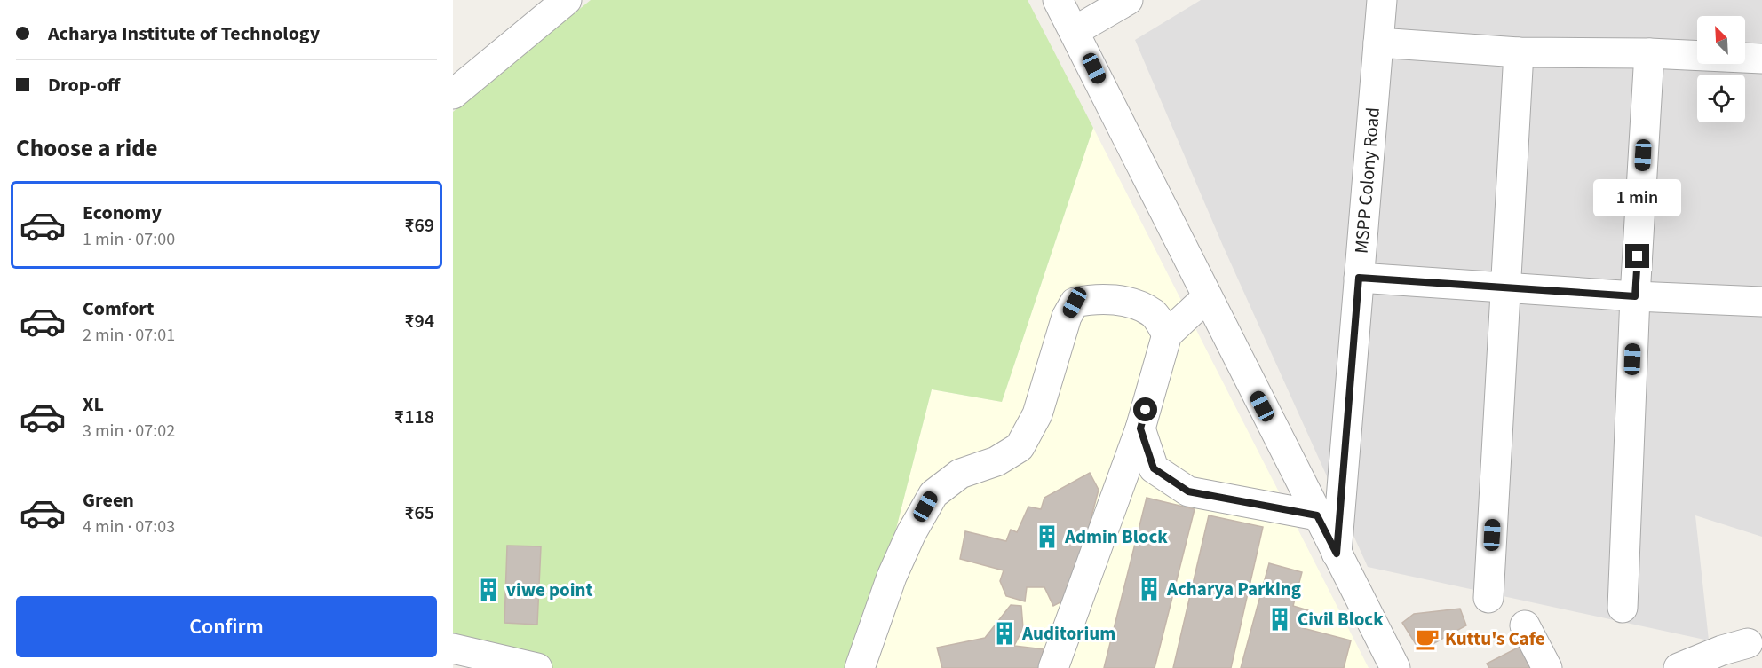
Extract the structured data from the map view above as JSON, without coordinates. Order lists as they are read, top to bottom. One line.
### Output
{"streets":{"street":["MSPP Colony Road"]},"places":{"building":["Admin Block","Acharya Parking","viwe point","Civil Block","Auditorium"],"cafe":["Kuttu's Cafe"]},"north":"top left","page":{"banner":["Acharya Institute of Technology","Drop-off"],"heading":"Choose a ride","bubble":"1 min","list":[{"name":"Economy","note":"1 min · 07:00","value":"₹69"},{"name":"Comfort","note":"2 min · 07:01","value":"₹94"},{"name":"XL","note":"3 min · 07:02","value":"₹118"},{"name":"Green","note":"4 min · 07:03","value":"₹65"}],"buttons":"Confirm"}}
